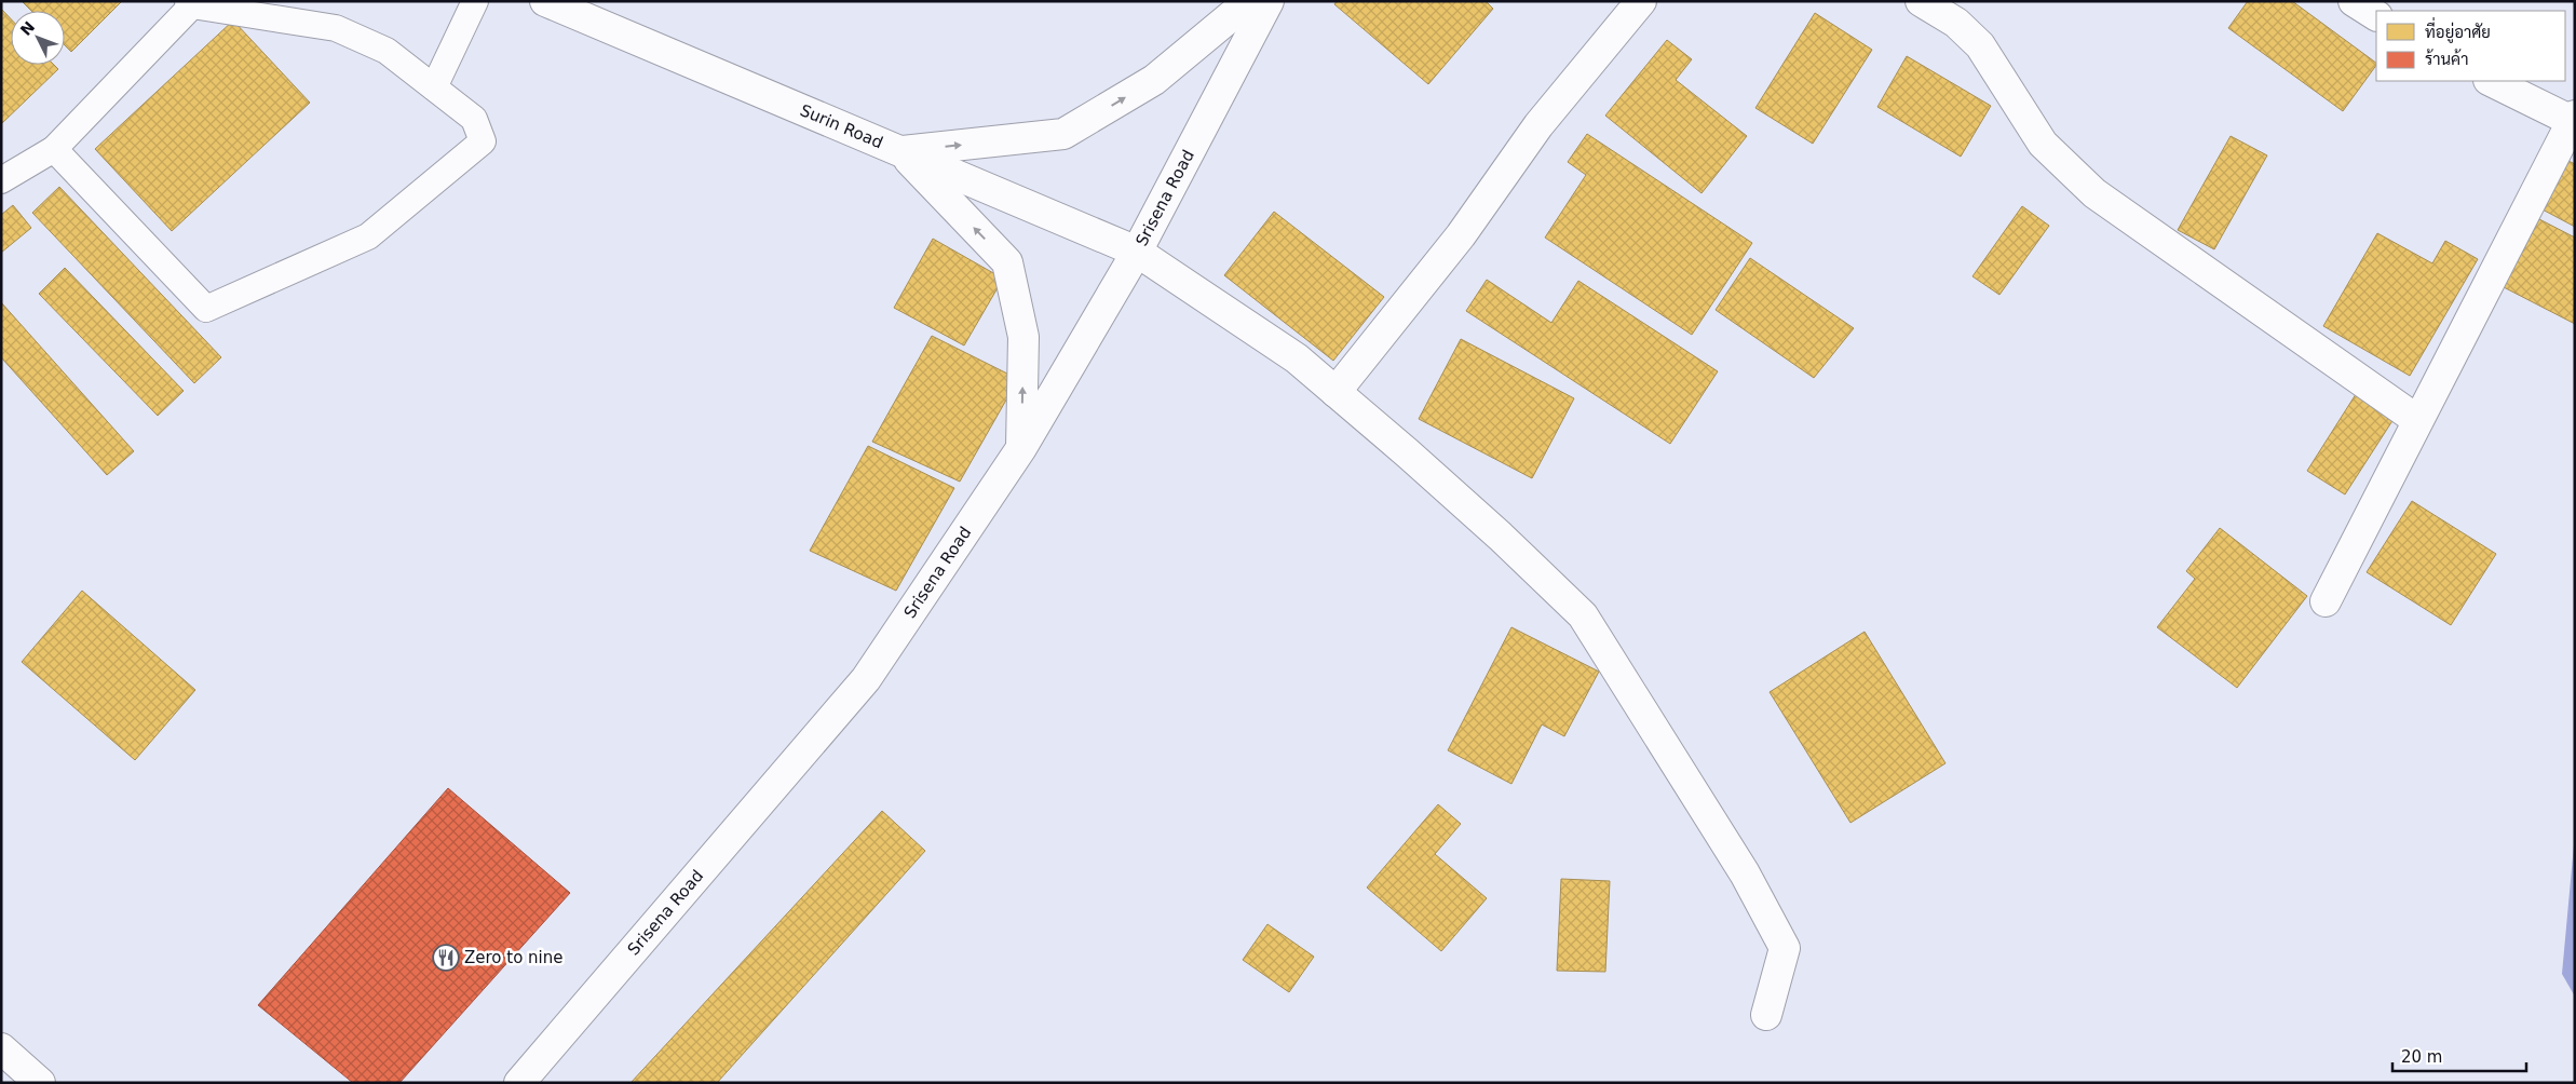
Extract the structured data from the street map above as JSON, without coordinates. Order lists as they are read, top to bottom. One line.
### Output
{"streets":{"street":["Surin Road","Srisena Road"]},"crossings":[["Surin Road","Srisena Road"]],"places":{"restaurant":["Zero to nine"]},"legend":["ที่อยู่อาศัย","ร้านค้า"],"scale_bar":"20 m","north":"top left"}
